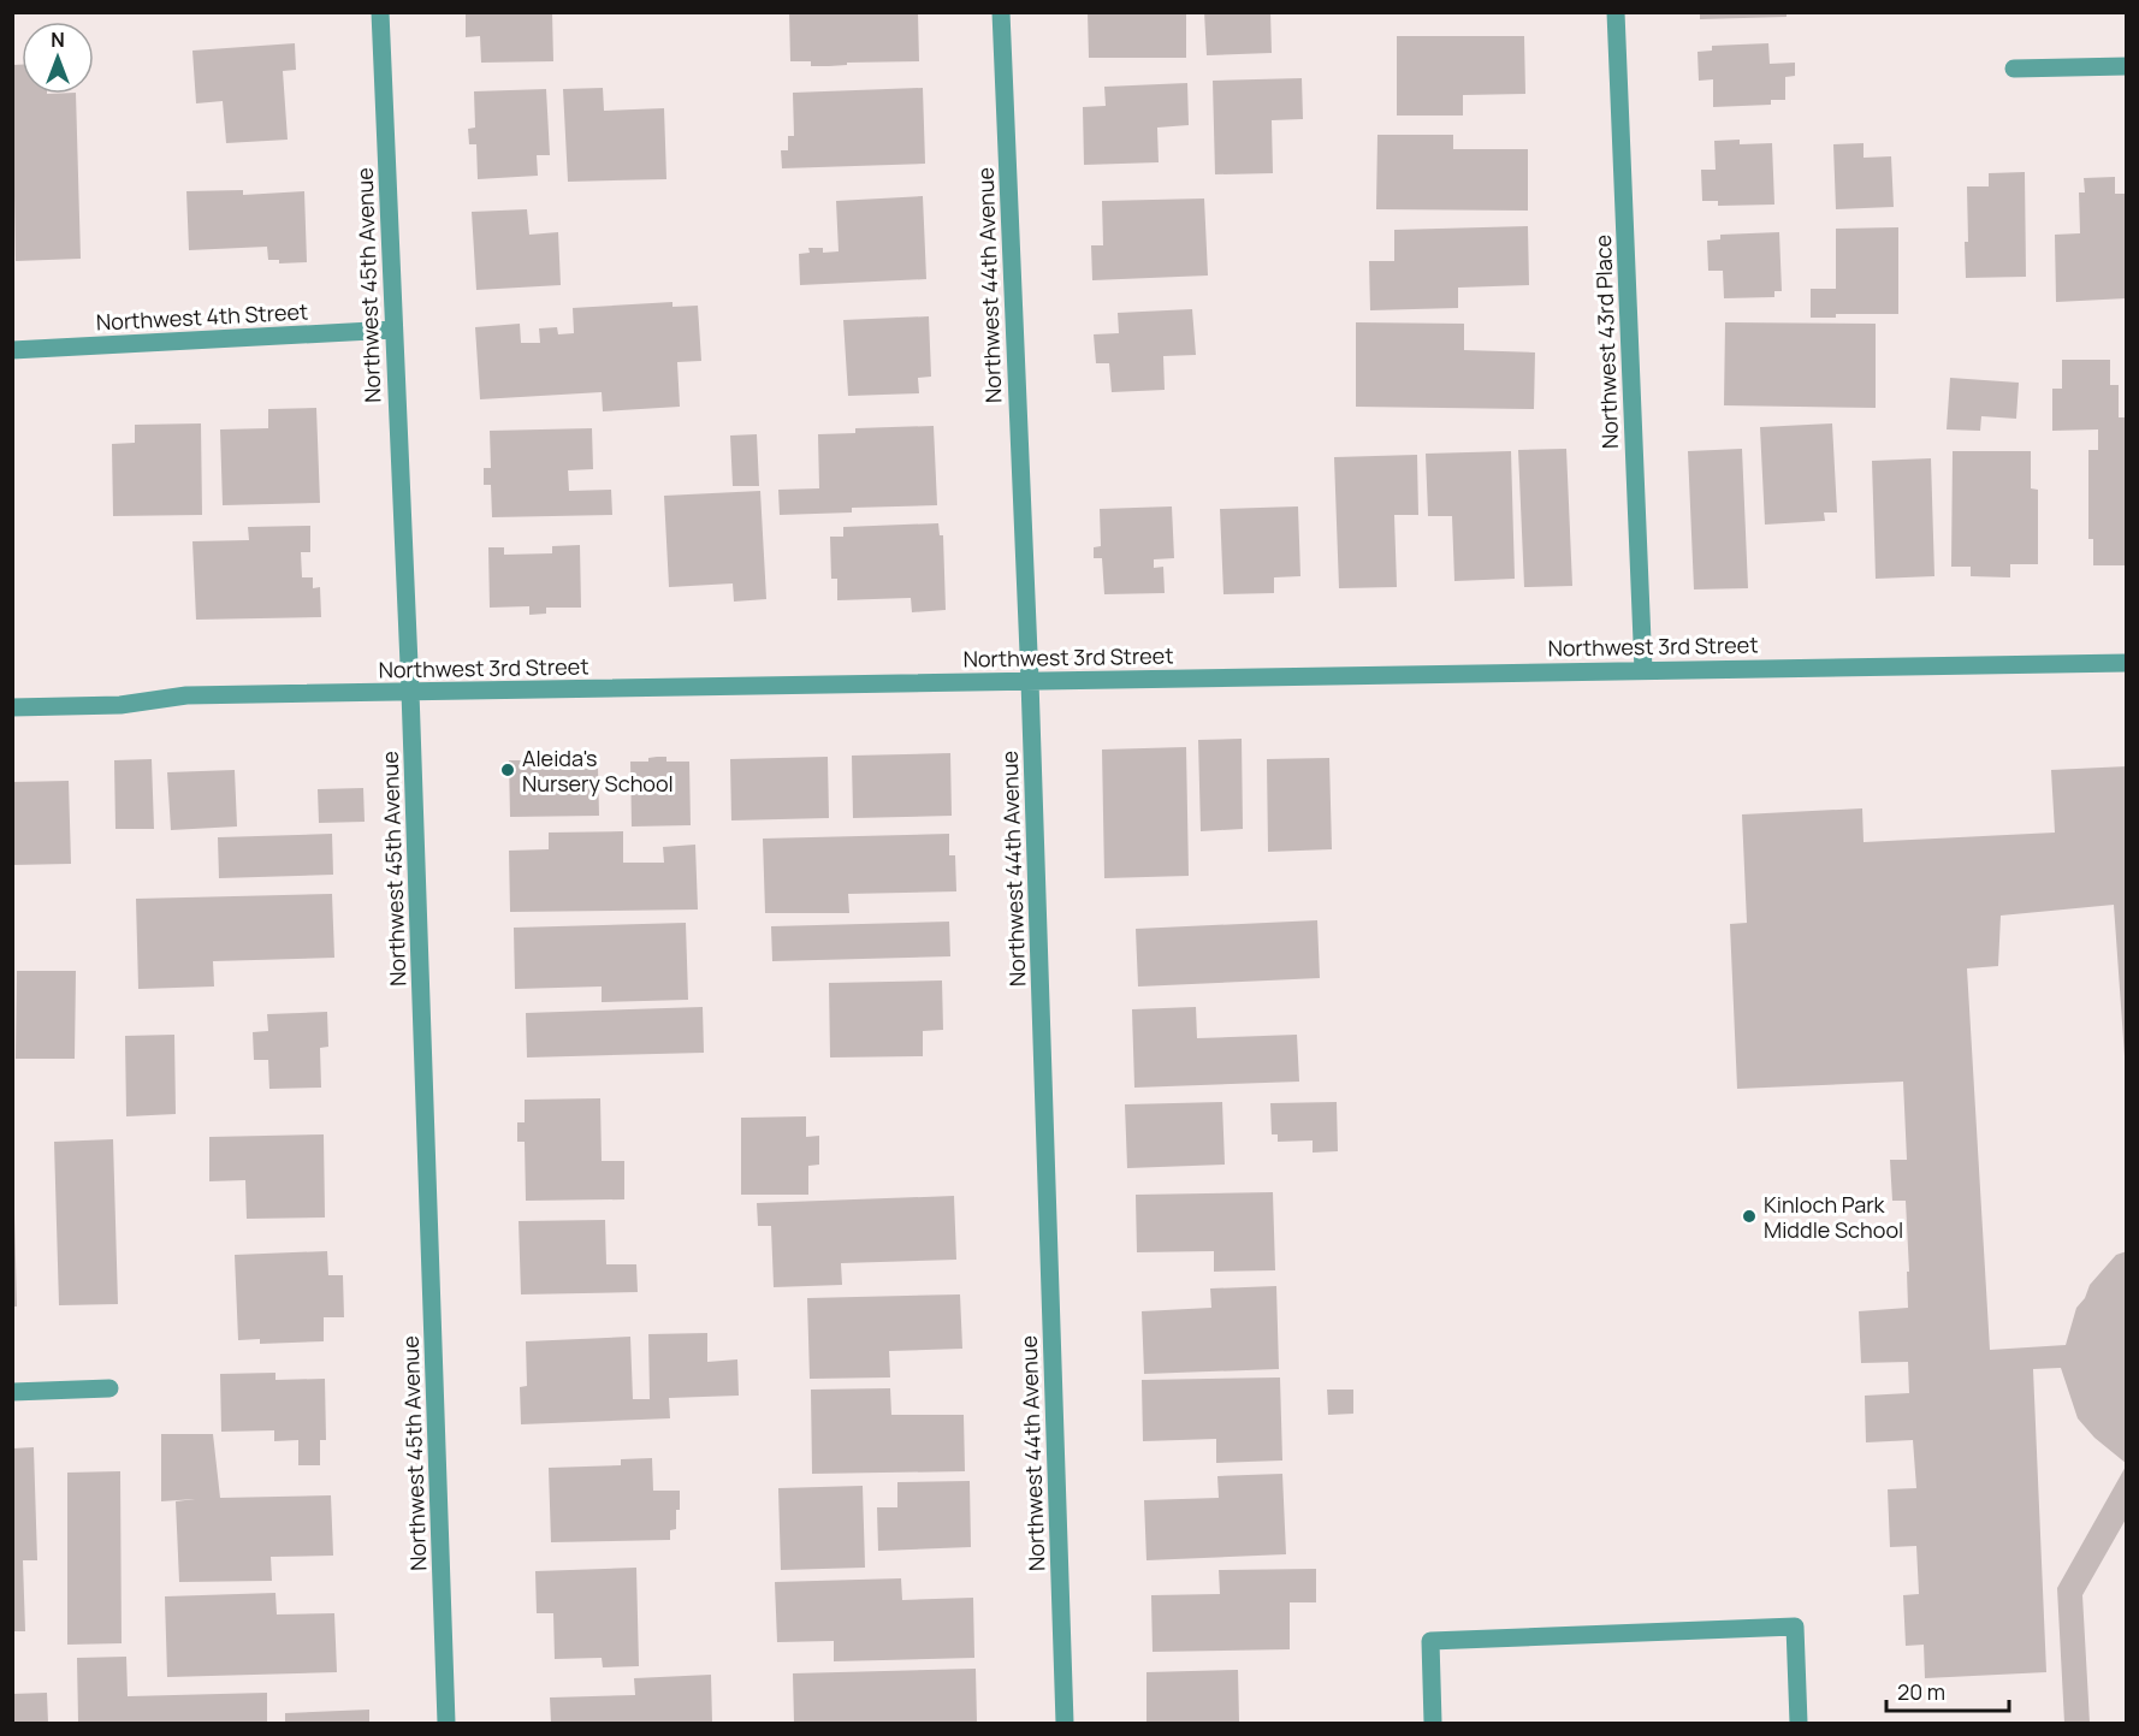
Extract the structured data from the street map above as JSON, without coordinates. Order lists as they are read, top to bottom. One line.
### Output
{"streets":{"street":["Northwest 45th Avenue","Northwest 44th Avenue","Northwest 4th Street","Northwest 43rd Place","Northwest 3rd Street"]},"crossings":[["Northwest 45th Avenue","Northwest 4th Street"],["Northwest 45th Avenue","Northwest 3rd Street"],["Northwest 44th Avenue","Northwest 3rd Street"],["Northwest 43rd Place","Northwest 3rd Street"]],"places":["Aleida's Nursery School","Kinloch Park Middle School"],"scale_bar":"20 m","north":"top"}
